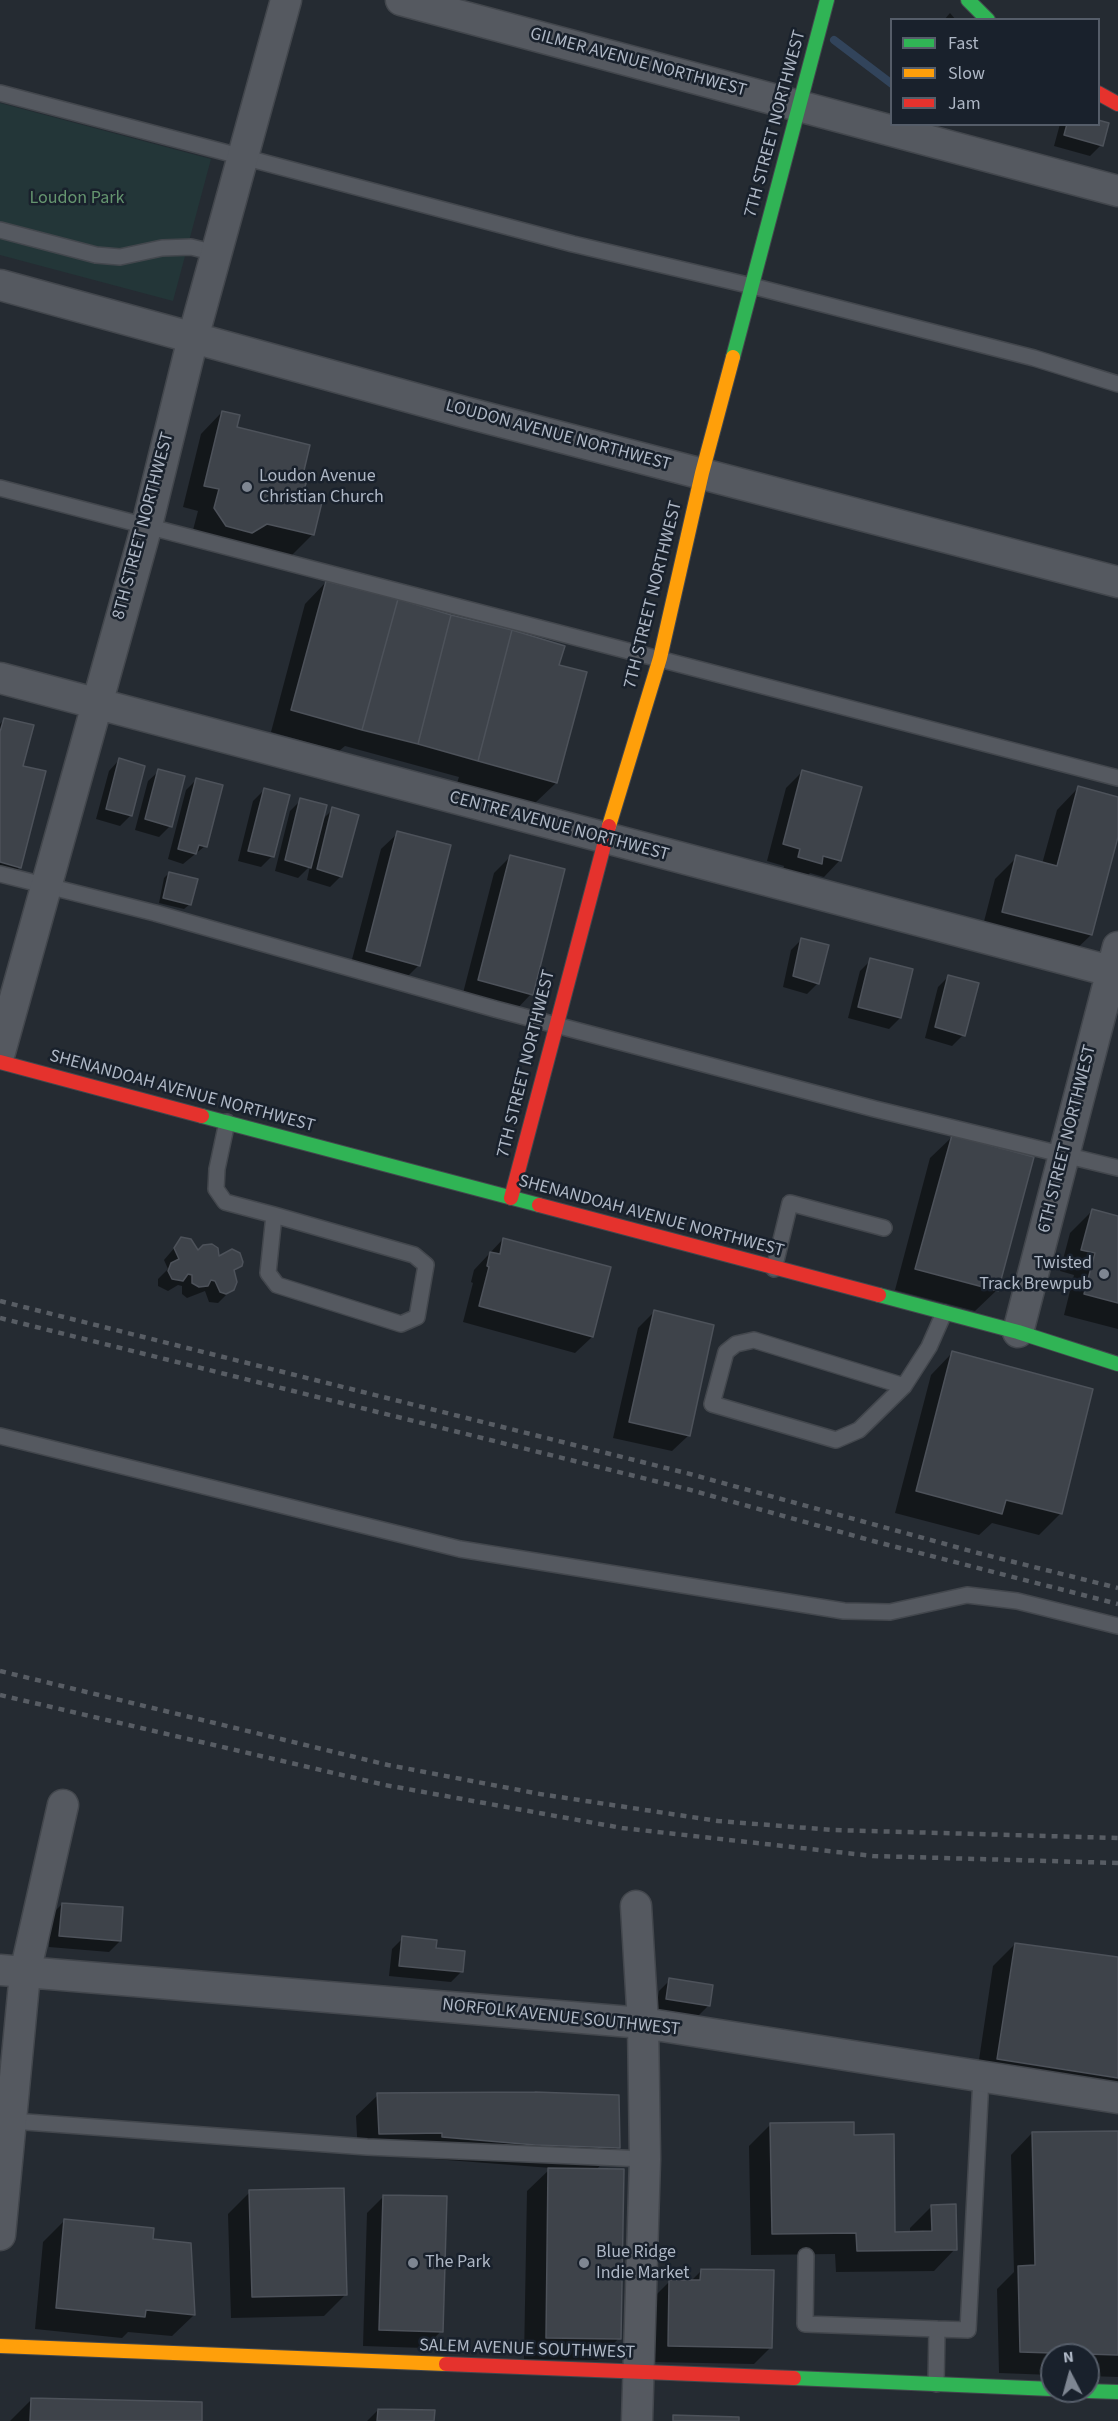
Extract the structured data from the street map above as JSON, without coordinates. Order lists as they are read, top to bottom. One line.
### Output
{"streets":{"street":["GILMER AVENUE NORTHWEST","7TH STREET NORTHWEST","LOUDON AVENUE NORTHWEST","8TH STREET NORTHWEST","CENTRE AVENUE NORTHWEST","SHENANDOAH AVENUE NORTHWEST","6TH STREET NORTHWEST","NORFOLK AVENUE SOUTHWEST","SALEM AVENUE SOUTHWEST"]},"crossings":[["GILMER AVENUE NORTHWEST","7TH STREET NORTHWEST"],["7TH STREET NORTHWEST","LOUDON AVENUE NORTHWEST"],["7TH STREET NORTHWEST","CENTRE AVENUE NORTHWEST"],["7TH STREET NORTHWEST","SHENANDOAH AVENUE NORTHWEST"],["LOUDON AVENUE NORTHWEST","8TH STREET NORTHWEST"],["8TH STREET NORTHWEST","CENTRE AVENUE NORTHWEST"],["CENTRE AVENUE NORTHWEST","6TH STREET NORTHWEST"],["SHENANDOAH AVENUE NORTHWEST","6TH STREET NORTHWEST"]],"parks":["Loudon Park"],"places":["Loudon Avenue Christian Church","Twisted Track Brewpub","The Park","Blue Ridge Indie Market"],"legend":["Fast","Slow","Jam"],"north":"top"}
